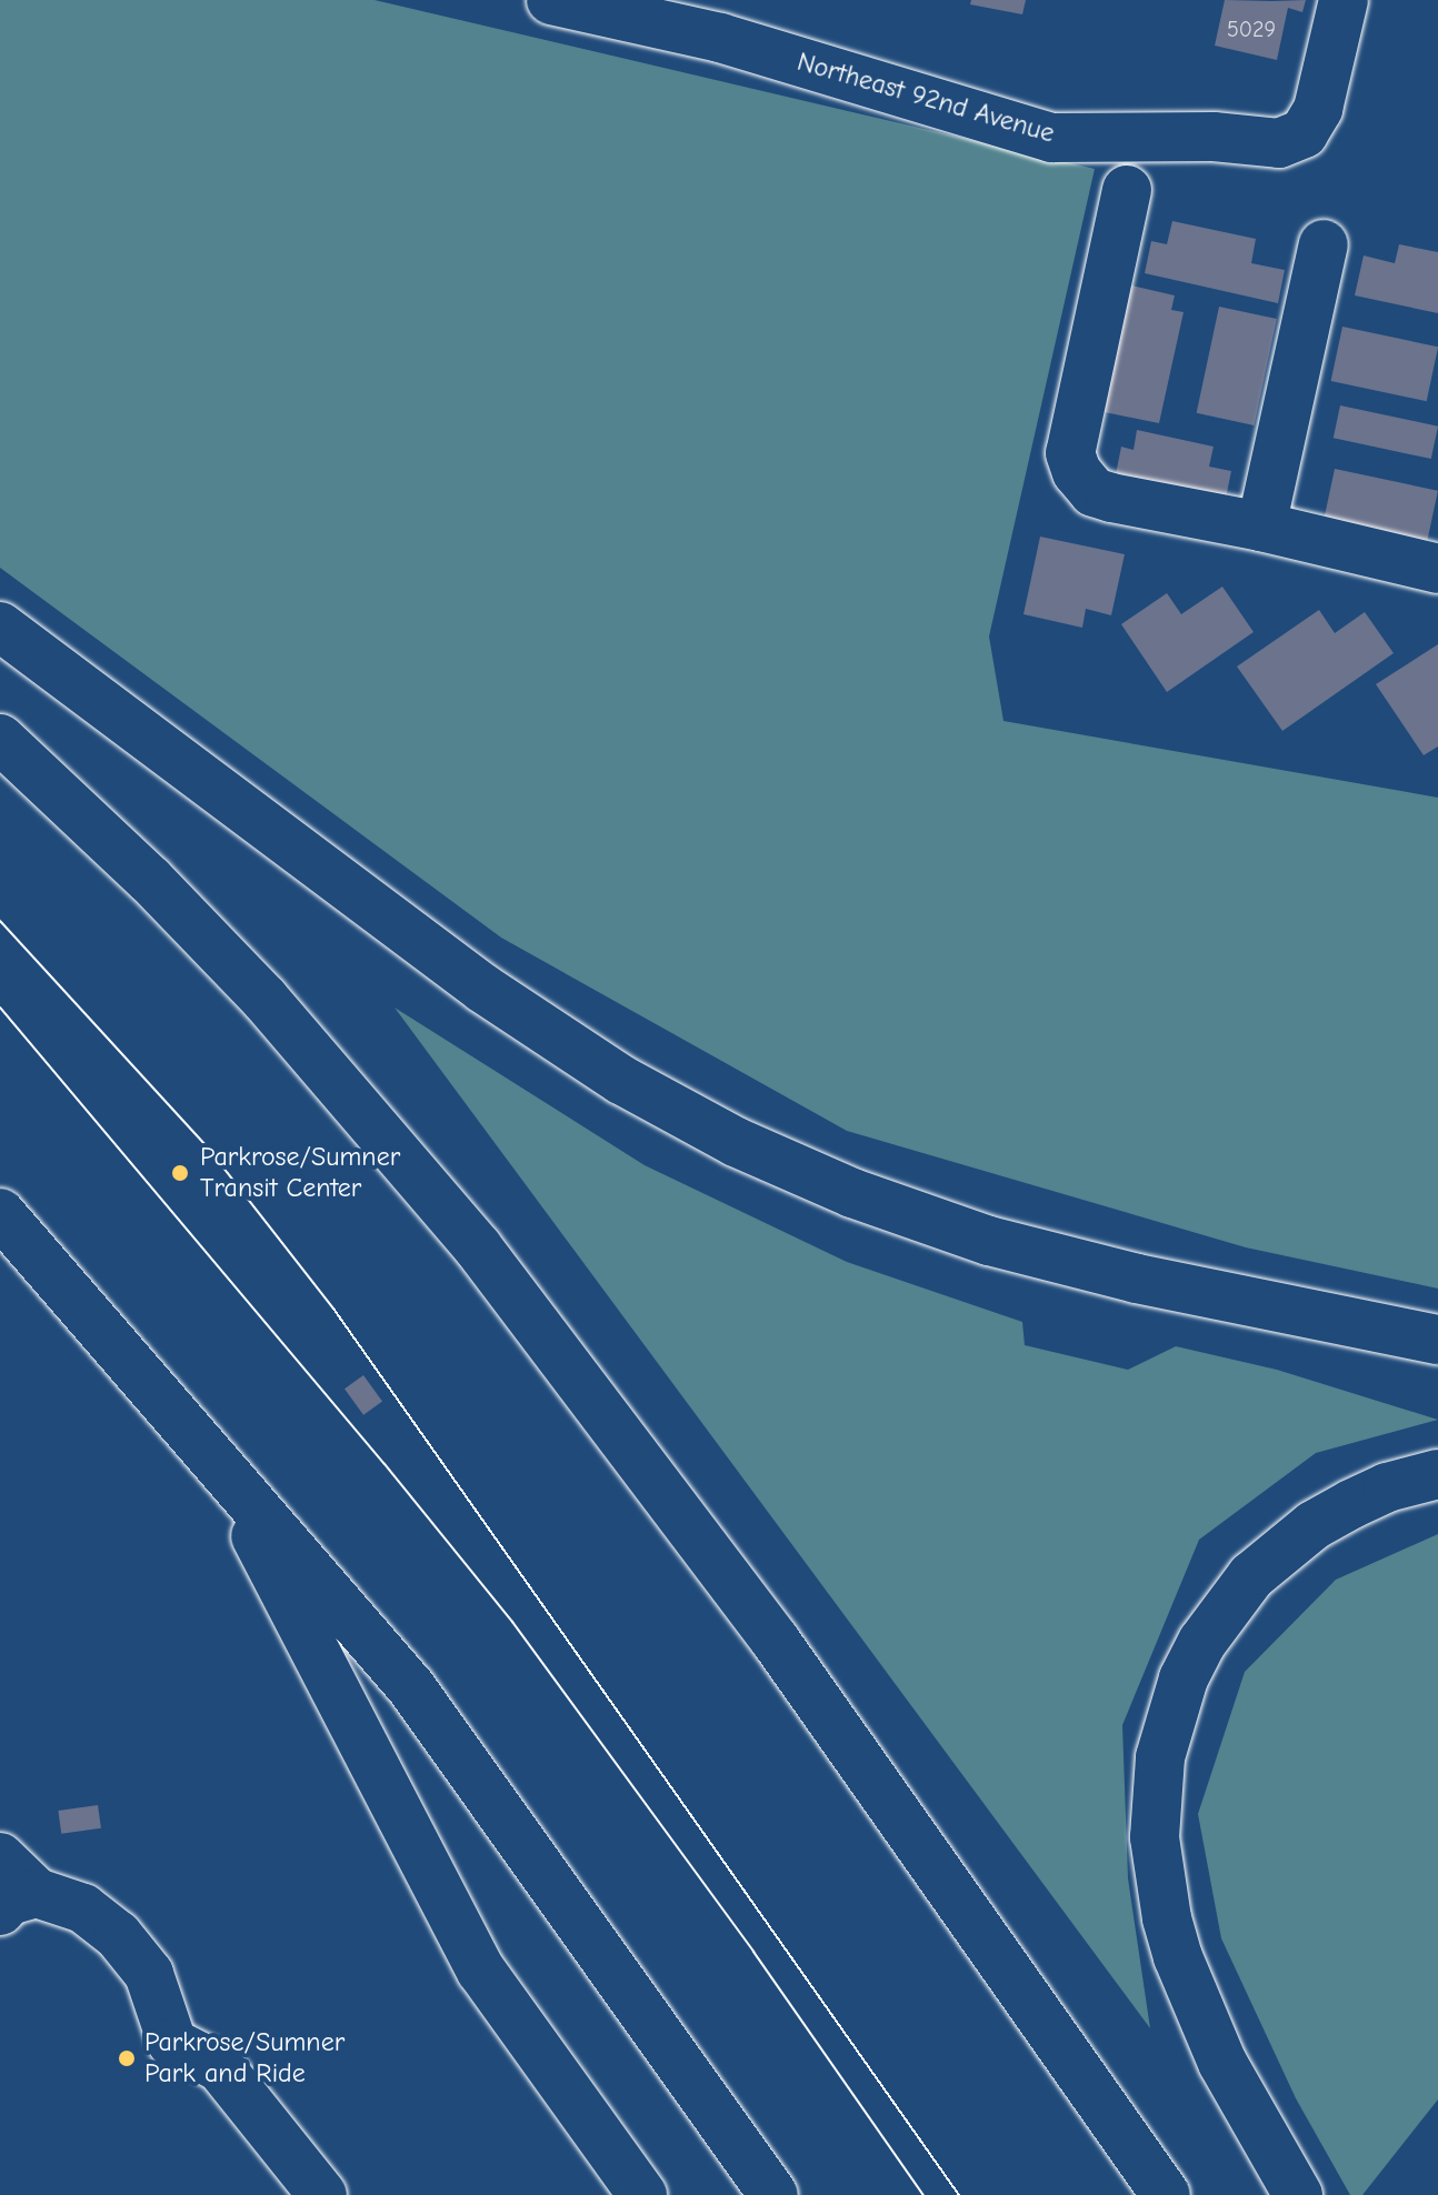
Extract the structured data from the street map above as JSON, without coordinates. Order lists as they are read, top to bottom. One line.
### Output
{"streets":{"main road":["Northeast 92nd Avenue"]},"places":["Parkrose/Sumner Transit Center","Parkrose/Sumner Park and Ride"],"house_numbers":["5029"]}
